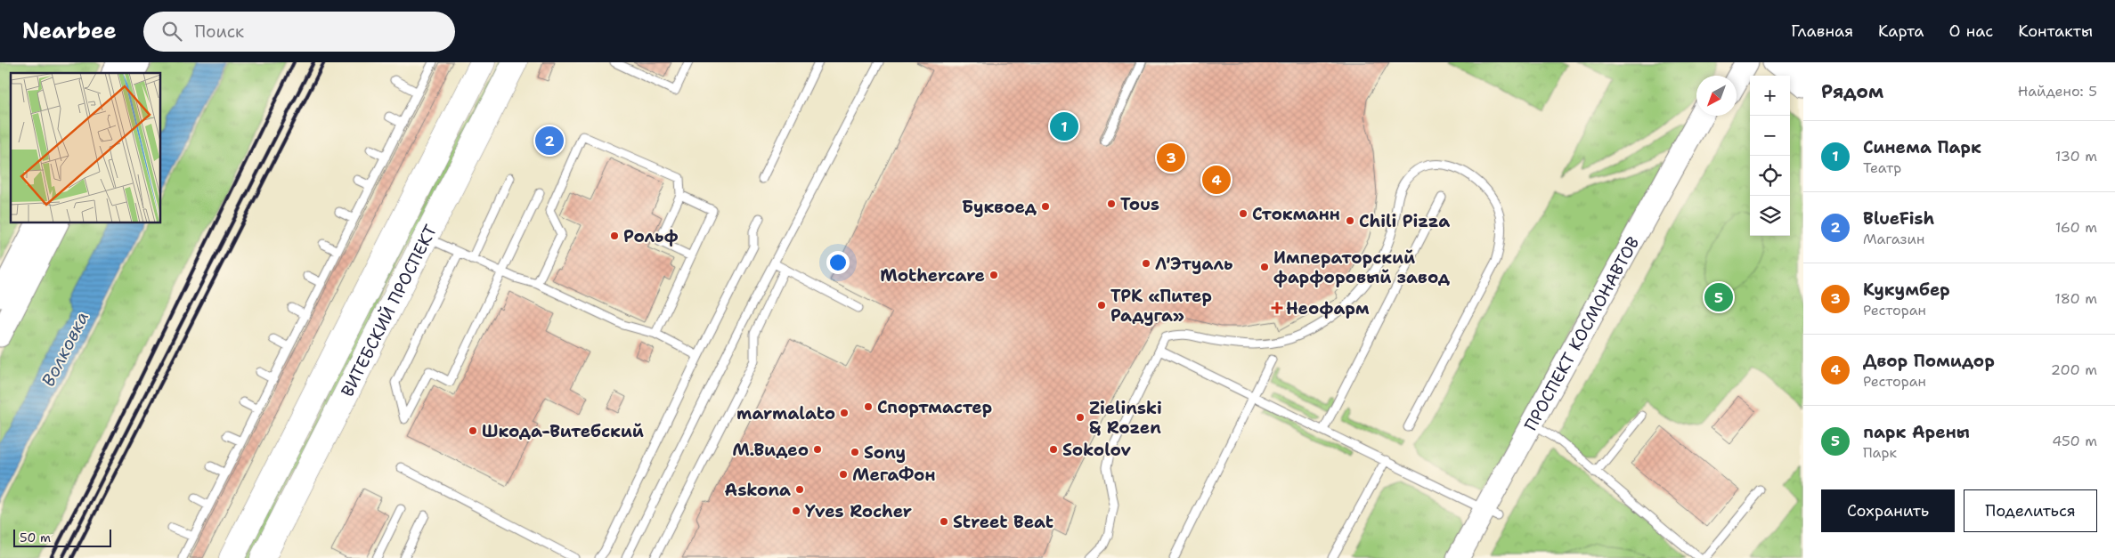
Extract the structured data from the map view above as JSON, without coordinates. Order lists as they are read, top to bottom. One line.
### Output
{"streets":{"main road":["ВИТЕБСКИЙ ПРОСПЕКТ"],"street":["ПРОСПЕКТ КОСМОНАВТОВ"]},"water":["Волковка"],"places":{"other":["Tous","Буквоед","Стокманн","Chili Pizza","Рольф","Л'Этуаль","Императорский фарфоровый завод","Mothercare","ТРК «Питер Радуга»","Спортмастер","marmalato","Zielinski & Rozen","Шкода-Витебский","М.Видео","Sokolov","Sony","МегаФон","Askona","Yves Rocher","Street Beat"],"health":["Неофарм"]},"scale_bar":"50 m","north":"bottom left","page":{"header":"Nearbee","search":"Поиск","nav":["Главная","Карта","О нас","Контакты"],"heading":["Рядом","Найдено: 5"],"map_buttons":["+","−"],"pins":["1","2","3","4","5"],"list":[{"mark":"1","name":"Синема Парк","note":"Театр","value":"130 m"},{"mark":"2","name":"BlueFish","note":"Магазин","value":"160 m"},{"mark":"3","name":"Кукумбер","note":"Ресторан","value":"180 m"},{"mark":"4","name":"Двор Помидор","note":"Ресторан","value":"200 m"},{"mark":"5","name":"парк Арены","note":"Парк","value":"450 m"}],"buttons":["Сохранить","Поделиться"],"scale":"50 m"}}
